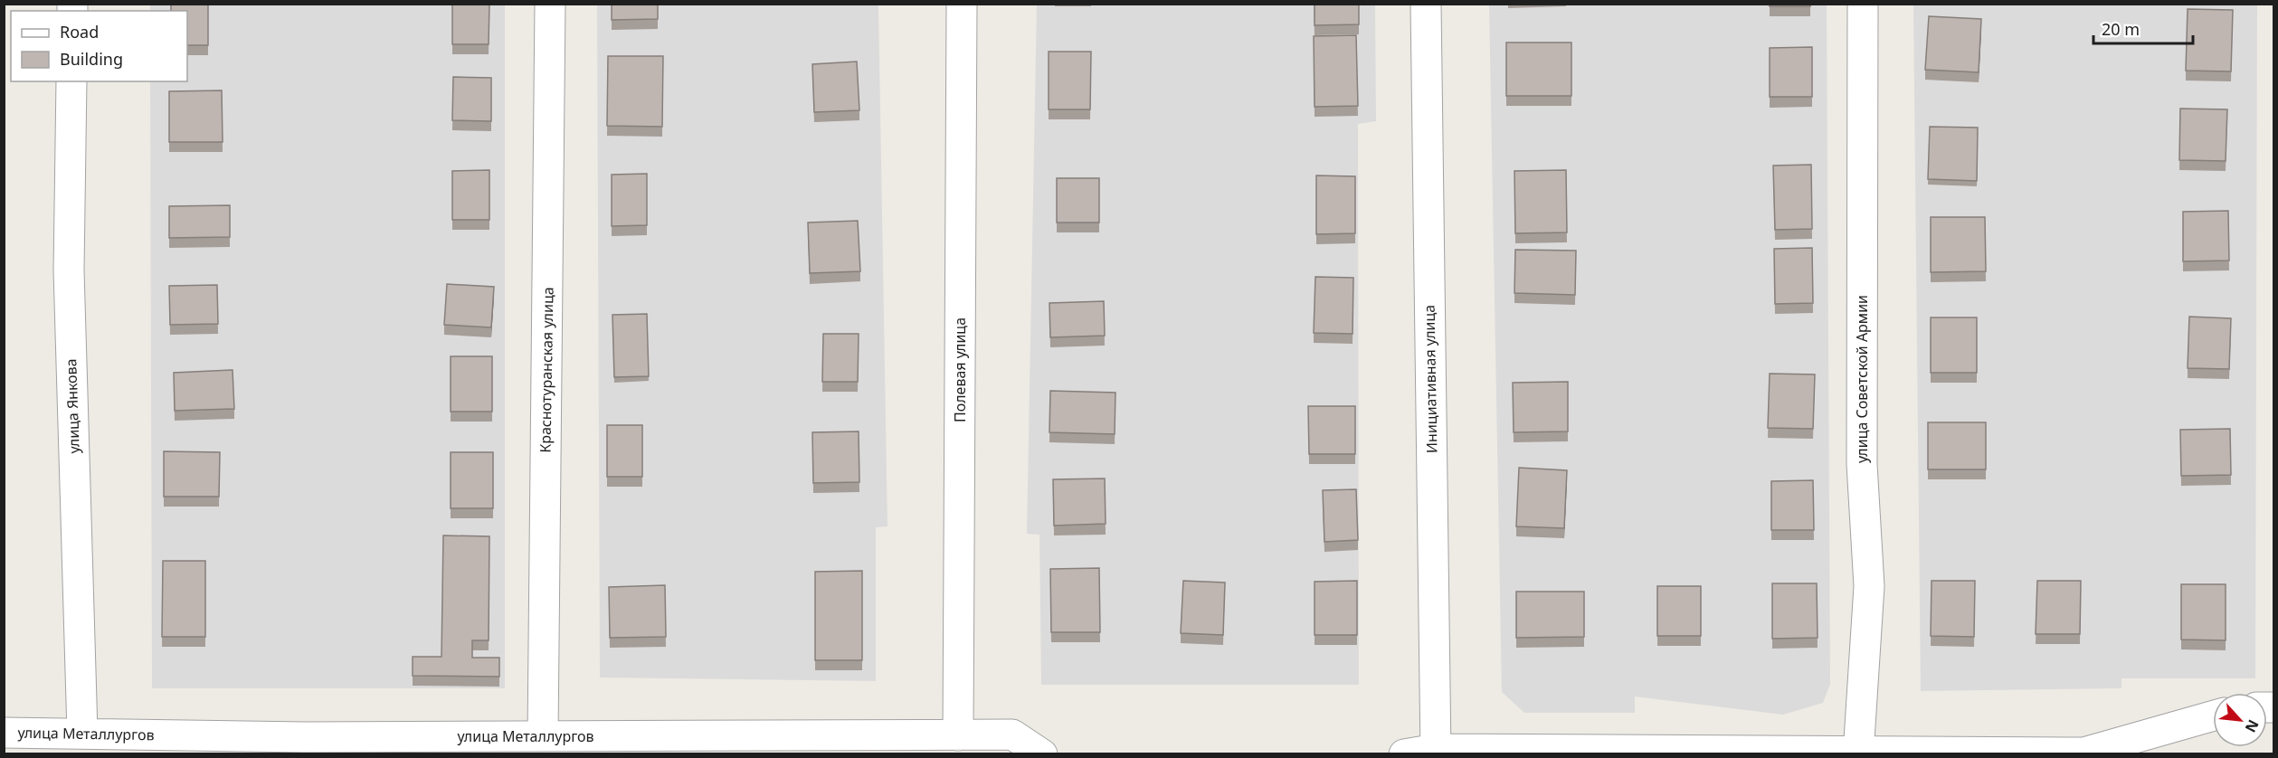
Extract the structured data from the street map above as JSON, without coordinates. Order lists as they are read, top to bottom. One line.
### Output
{"streets":{"street":["Краснотуранская улица","Полевая улица","Инициативная улица","улица Советской Армии","улица Янкова","улица Металлургов"]},"crossings":[["Краснотуранская улица","улица Металлургов"],["Полевая улица","улица Металлургов"],["улица Янкова","улица Металлургов"]],"legend":["Road","Building"],"scale_bar":"20 m","north":"bottom right"}
